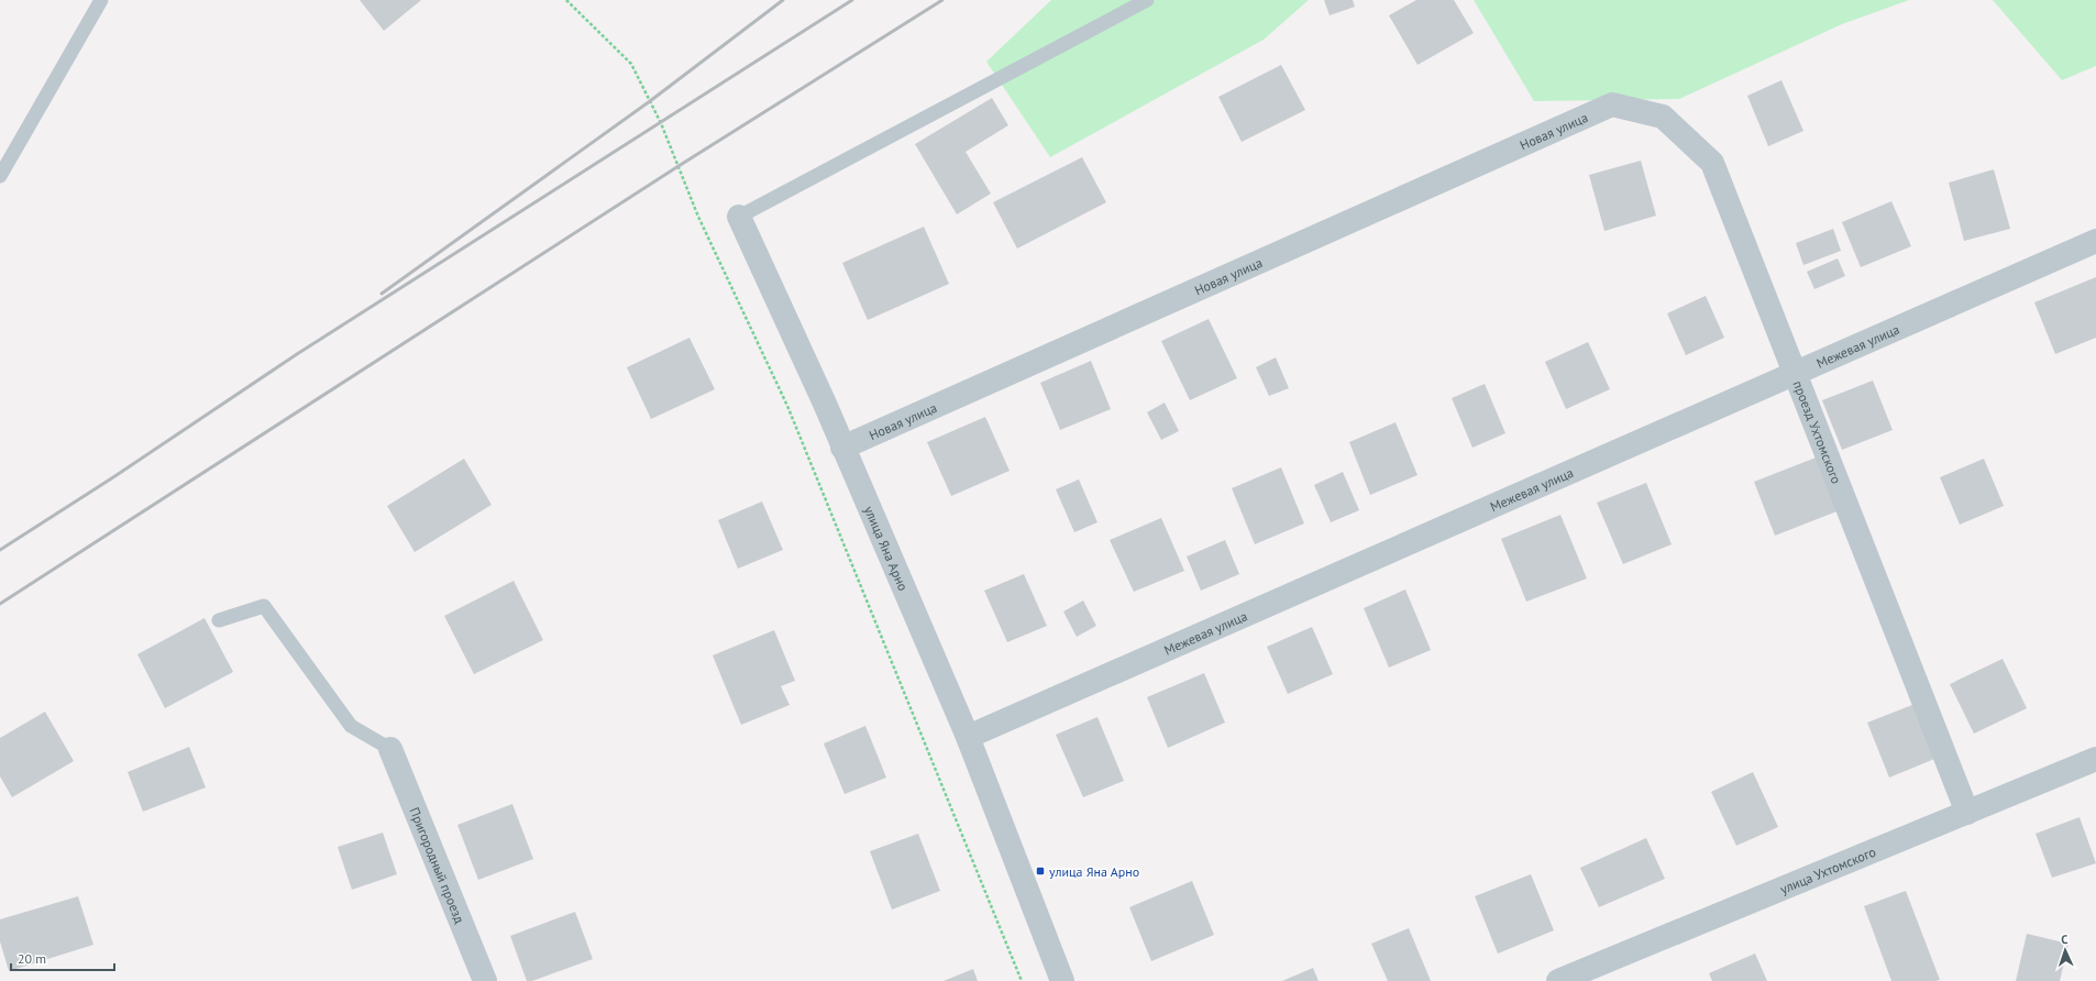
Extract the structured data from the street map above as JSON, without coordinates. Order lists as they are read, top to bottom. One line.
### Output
{"streets":{"street":["Новая улица","Межевая улица","проезд Ухтомского","улица Яна Арно","Пригородный проезд","улица Ухтомского"]},"crossings":[["Новая улица","проезд Ухтомского"],["Новая улица","улица Яна Арно"],["Межевая улица","проезд Ухтомского"],["Межевая улица","улица Яна Арно"],["проезд Ухтомского","улица Ухтомского"]],"places":{"transit":["улица Яна Арно"]},"scale_bar":"20 m","north":"top"}
